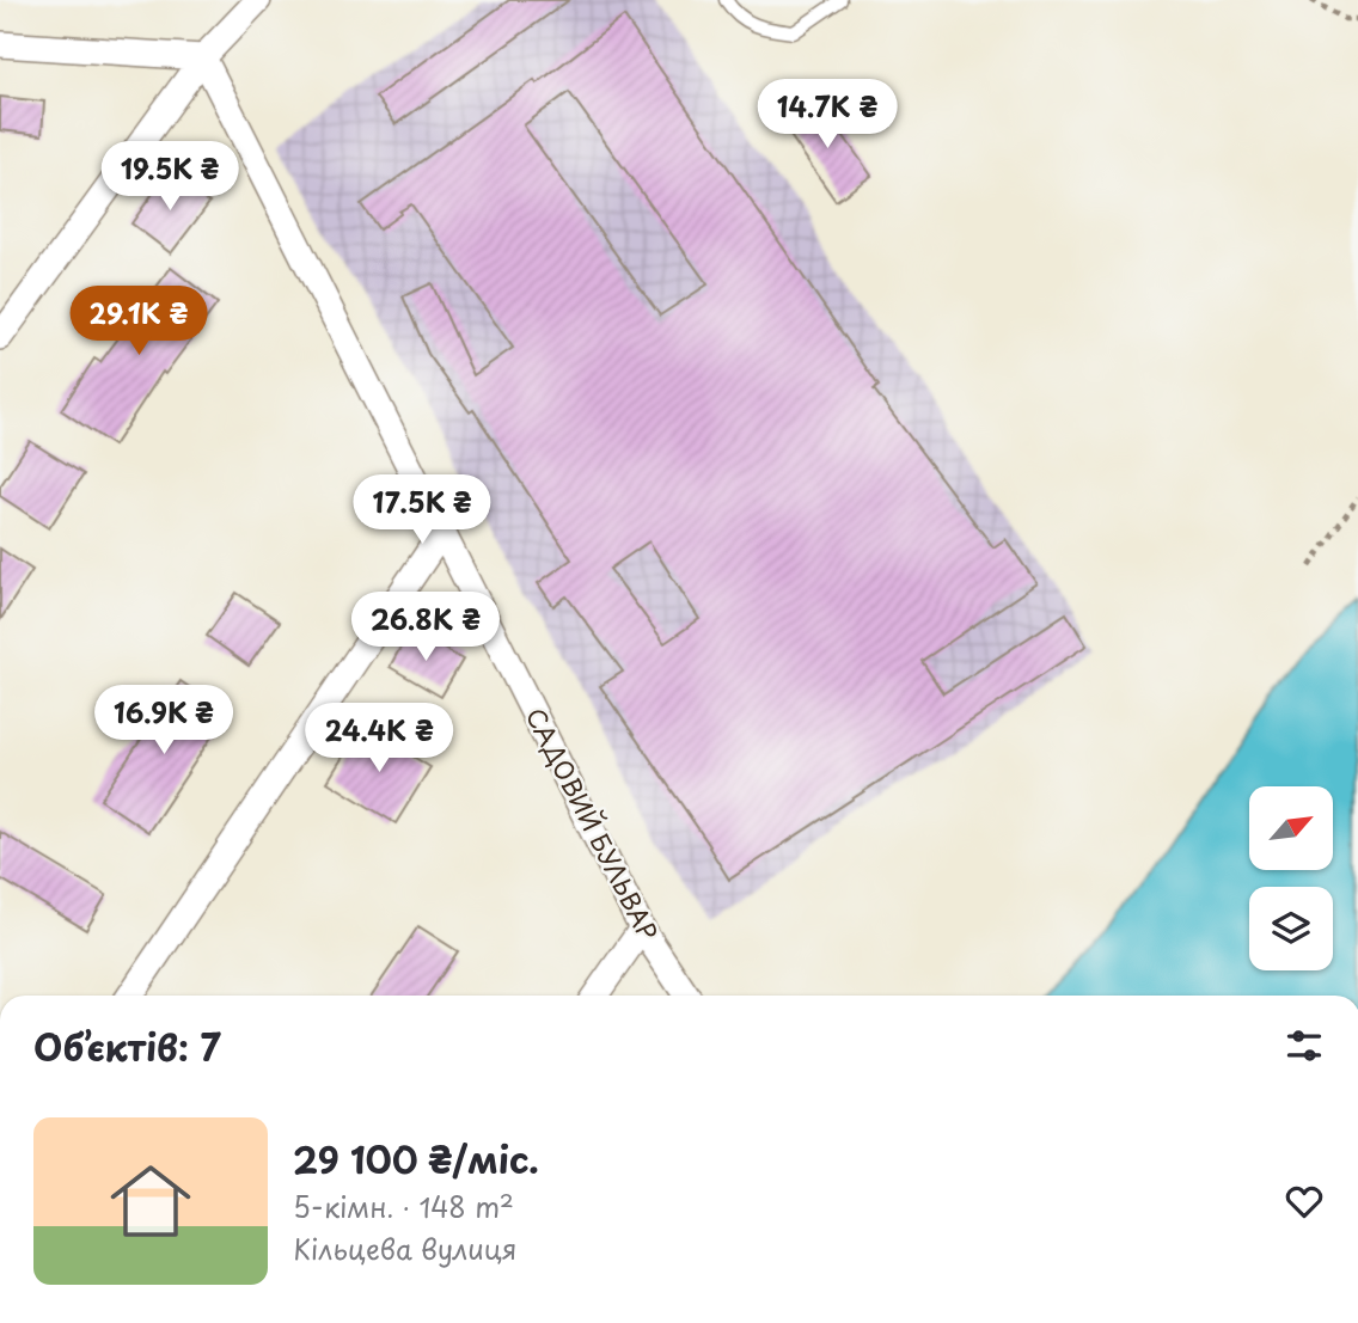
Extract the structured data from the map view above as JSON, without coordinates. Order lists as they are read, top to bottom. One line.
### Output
{"streets":{"street":["САДОВИЙ БУЛЬВАР"]},"north":"top right","page":{"price":["14.7K ₴","19.5K ₴","29.1K ₴","17.5K ₴","26.8K ₴","16.9K ₴","24.4K ₴"],"heading":"Об’єктів: 7","list":[{"name":"29 100 ₴/міс.","note":"5-кімн. · 148 m² · Кільцева вулиця"}]}}
